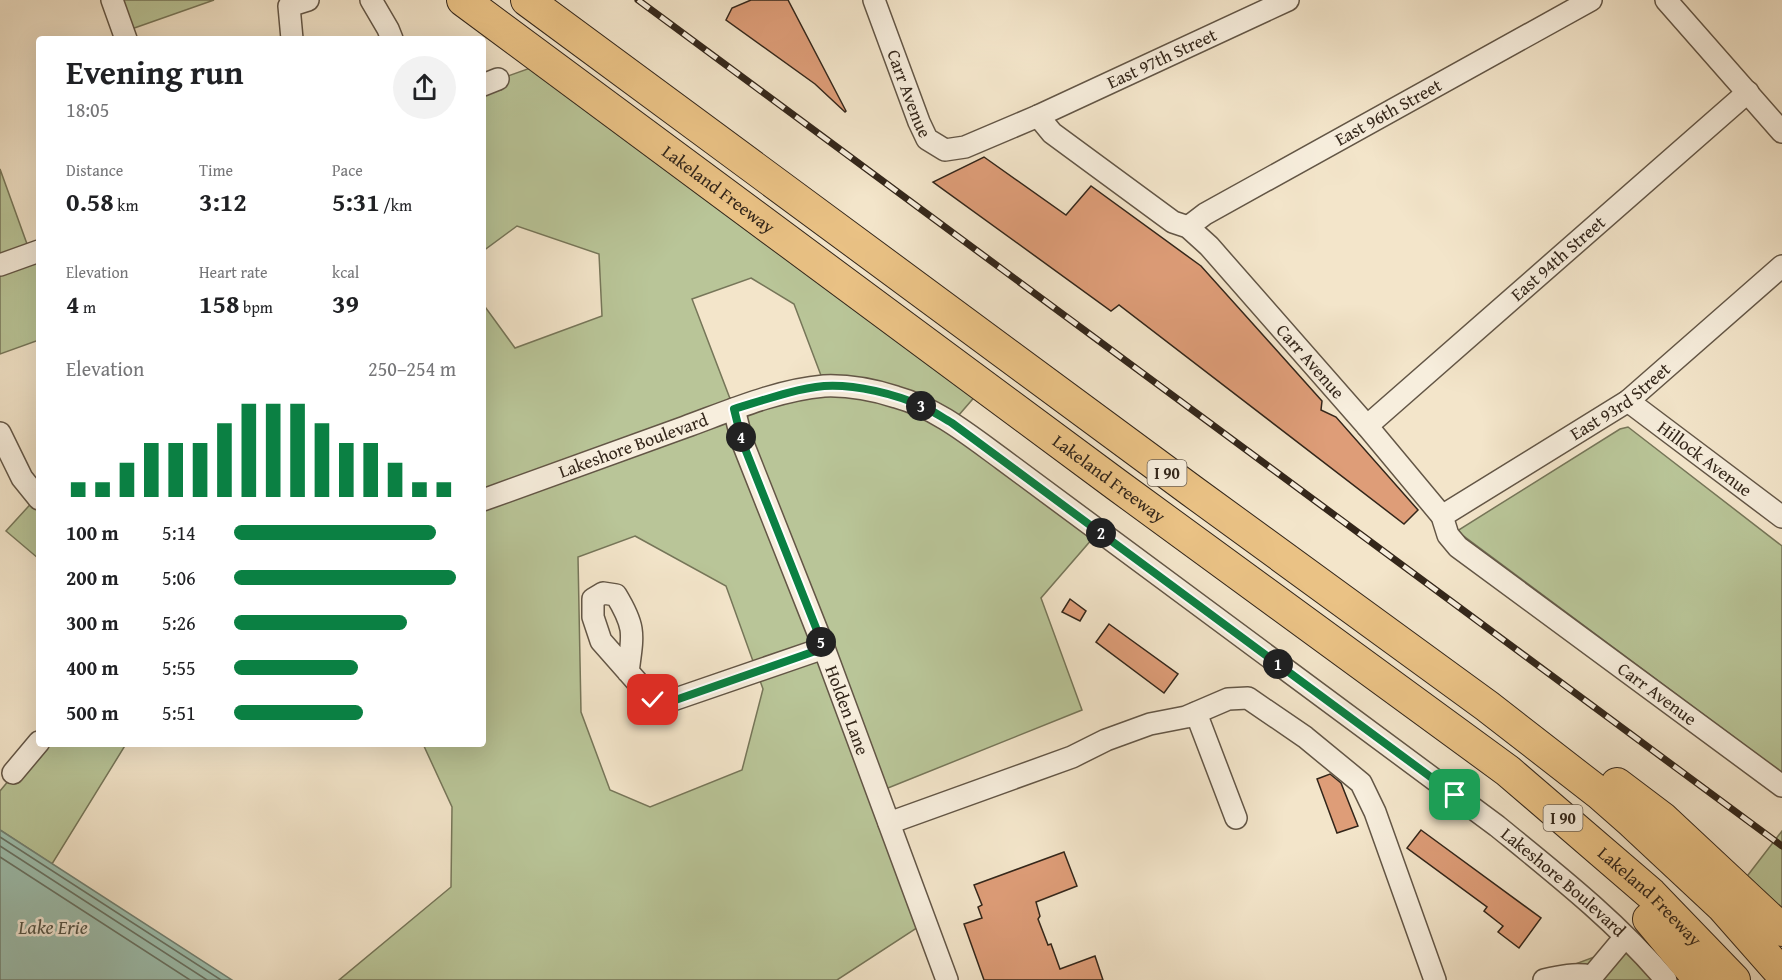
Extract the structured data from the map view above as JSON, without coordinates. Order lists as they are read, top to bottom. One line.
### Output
{"streets":{"highway":["Lakeland Freeway","I 90"],"street":["East 97th Street","Carr Avenue","East 96th Street","East 94th Street","East 93rd Street","Lakeshore Boulevard","Hillock Avenue","Holden Lane"]},"crossings":[["East 97th Street","Carr Avenue"],["Carr Avenue","East 96th Street"],["Carr Avenue","East 94th Street"],["Carr Avenue","East 93rd Street"],["East 93rd Street","Hillock Avenue"],["Lakeshore Boulevard","Holden Lane"]],"water":["Lake Erie"],"page":{"heading":["Evening run","18:05"],"stats":[["Distance","0.58 km"],["Time","3:12"],["Pace","5:31 /km"],["Elevation","4 m"],["Heart rate","158 bpm"],["kcal","39"]],"chart":["Elevation","250–254 m"],"pins":["3","4","2","5","1"],"list":[{"name":"100 m","note":"5:14"},{"name":"200 m","note":"5:06"},{"name":"300 m","note":"5:26"},{"name":"400 m","note":"5:55"},{"name":"500 m","note":"5:51"}]}}
